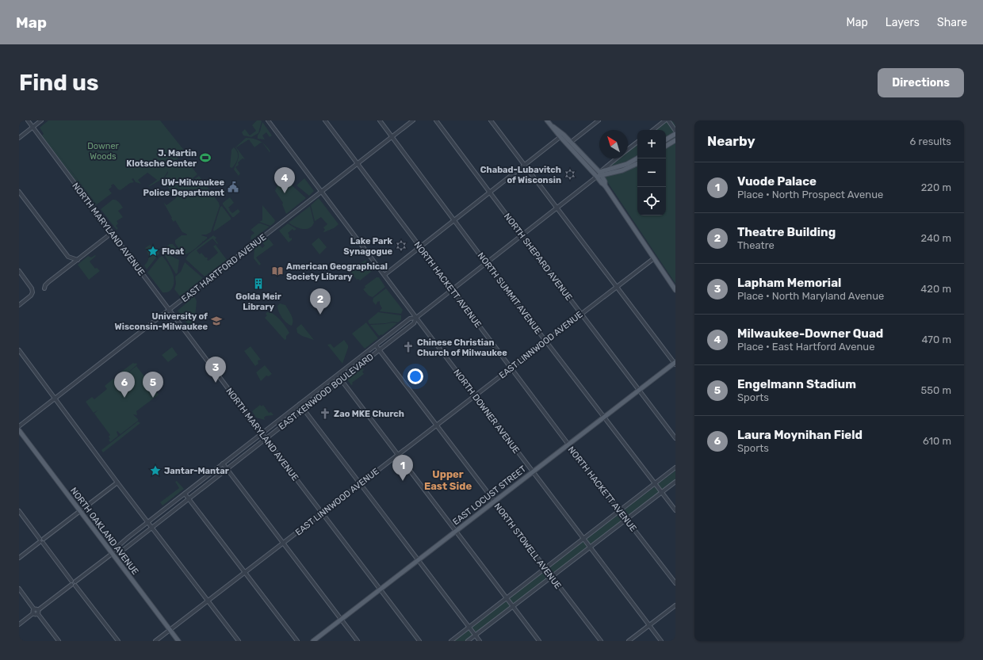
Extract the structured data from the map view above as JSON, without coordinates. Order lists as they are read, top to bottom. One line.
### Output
{"streets":{"main road":["EAST LOCUST STREET","NORTH OAKLAND AVENUE"],"street":["NORTH MARYLAND AVENUE","NORTH SHEPARD AVENUE","EAST HARTFORD AVENUE","NORTH HACKETT AVENUE","NORTH SUMMIT AVENUE","EAST LINNWOOD AVENUE","EAST KENWOOD BOULEVARD","NORTH DOWNER AVENUE","NORTH STOWELL AVENUE"]},"crossings":[["NORTH MARYLAND AVENUE","EAST HARTFORD AVENUE"],["NORTH MARYLAND AVENUE","EAST LINNWOOD AVENUE"],["NORTH MARYLAND AVENUE","EAST KENWOOD BOULEVARD"],["NORTH MARYLAND AVENUE","EAST LOCUST STREET"],["NORTH SHEPARD AVENUE","EAST LINNWOOD AVENUE"],["NORTH SHEPARD AVENUE","EAST KENWOOD BOULEVARD"],["NORTH SHEPARD AVENUE","EAST LOCUST STREET"],["EAST HARTFORD AVENUE","NORTH HACKETT AVENUE"],["EAST HARTFORD AVENUE","NORTH SUMMIT AVENUE"],["EAST HARTFORD AVENUE","NORTH DOWNER AVENUE"],["NORTH HACKETT AVENUE","EAST LINNWOOD AVENUE"],["NORTH HACKETT AVENUE","EAST KENWOOD BOULEVARD"],["NORTH HACKETT AVENUE","EAST LOCUST STREET"],["NORTH SUMMIT AVENUE","EAST LINNWOOD AVENUE"],["NORTH SUMMIT AVENUE","EAST KENWOOD BOULEVARD"],["NORTH SUMMIT AVENUE","EAST LOCUST STREET"],["EAST LINNWOOD AVENUE","NORTH DOWNER AVENUE"],["EAST LINNWOOD AVENUE","NORTH OAKLAND AVENUE"],["EAST LINNWOOD AVENUE","NORTH STOWELL AVENUE"],["EAST KENWOOD BOULEVARD","NORTH DOWNER AVENUE"],["EAST KENWOOD BOULEVARD","NORTH OAKLAND AVENUE"],["EAST KENWOOD BOULEVARD","NORTH STOWELL AVENUE"],["NORTH DOWNER AVENUE","EAST LOCUST STREET"],["EAST LOCUST STREET","NORTH STOWELL AVENUE"]],"districts":["Upper East Side"],"parks":["Downer Woods"],"places":{"sports":["J. Martin Klotsche Center"],"synagogue":["Chabad-Lubavitch of Wisconsin","Lake Park Synagogue"],"public building":["UW-Milwaukee Police Department"],"place":["Float","Jantar-Mantar"],"library":["American Geographical Society Library"],"building":["Golda Meir Library"],"school or university":["University of Wisconsin-Milwaukee"],"church":["Chinese Christian Church of Milwaukee","Zao MKE Church"]},"north":"top left","page":{"header":"Map","nav":["Map","Layers","Share"],"buttons":"Directions","title":"Find us","heading":["Nearby","6 results"],"map_buttons":["+","−"],"list":[{"mark":"1","name":"Vuode Palace","note":"Place · North Prospect Avenue","value":"220 m"},{"mark":"2","name":"Theatre Building","note":"Theatre","value":"240 m"},{"mark":"3","name":"Lapham Memorial","note":"Place · North Maryland Avenue","value":"420 m"},{"mark":"4","name":"Milwaukee-Downer Quad","note":"Place · East Hartford Avenue","value":"470 m"},{"mark":"5","name":"Engelmann Stadium","note":"Sports","value":"550 m"},{"mark":"6","name":"Laura Moynihan Field","note":"Sports","value":"610 m"}],"pins":["4","2","3","5","6","1"]}}
